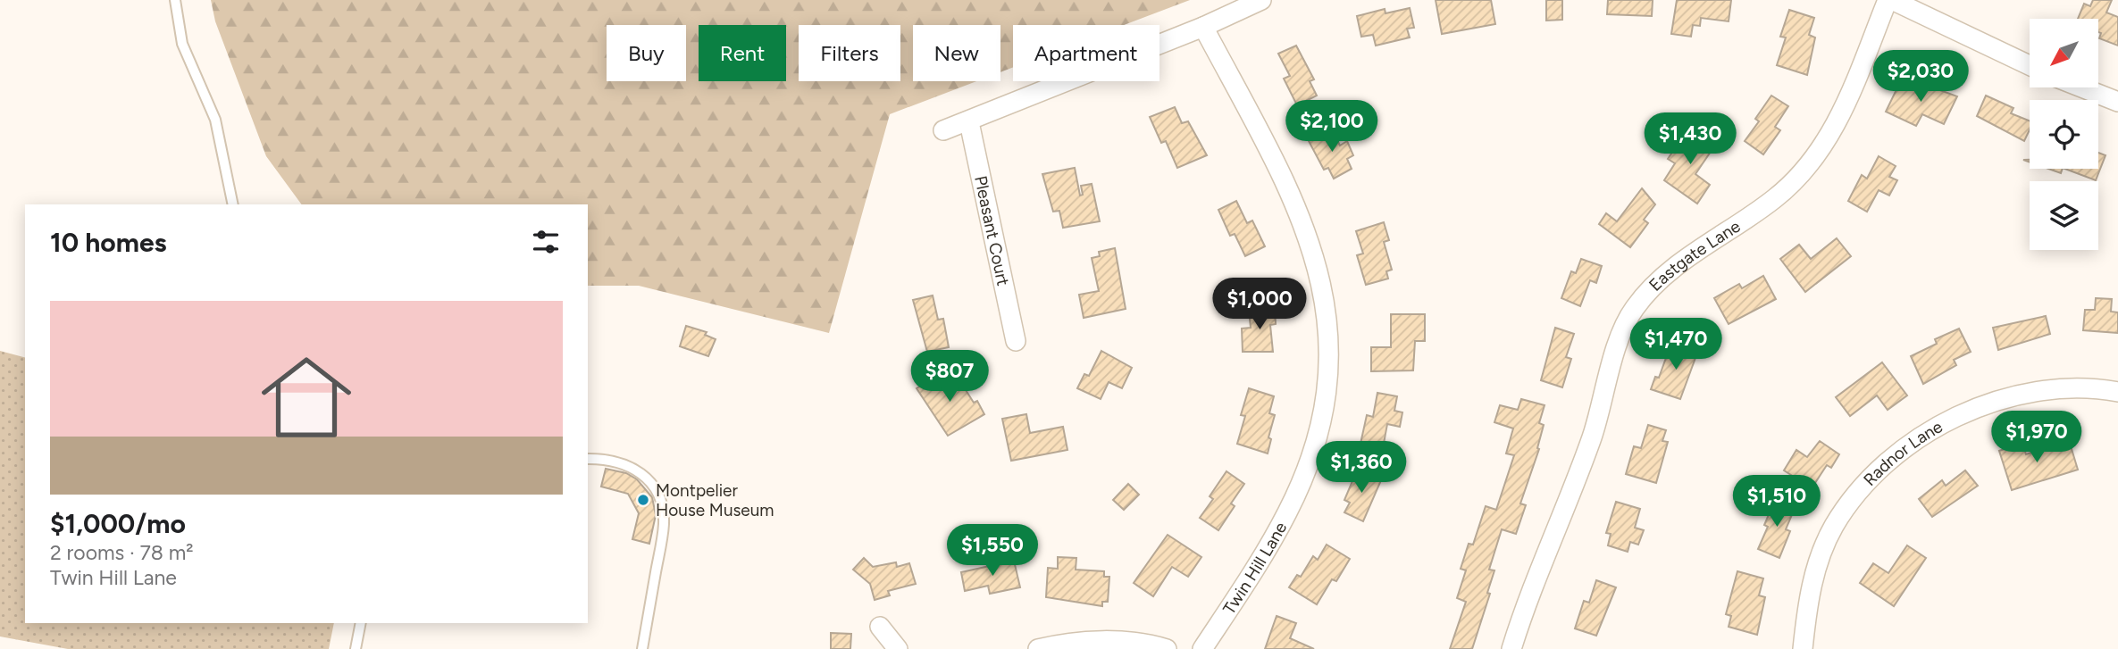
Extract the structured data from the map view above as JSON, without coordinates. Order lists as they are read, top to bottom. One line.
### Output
{"streets":{"street":["Pleasant Court","Eastgate Lane","Radnor Lane","Twin Hill Lane"]},"places":["Montpelier House Museum"],"north":"bottom left","page":{"chip":["Buy","Rent","Filters","New","Apartment"],"price":["$2,030","$2,100","$1,430","$1,000","$1,470","$807","$1,970","$1,360","$1,510","$1,550"],"heading":"10 homes","list":[{"name":"$1,000/mo","note":"2 rooms · 78 m² · Twin Hill Lane"}]}}
